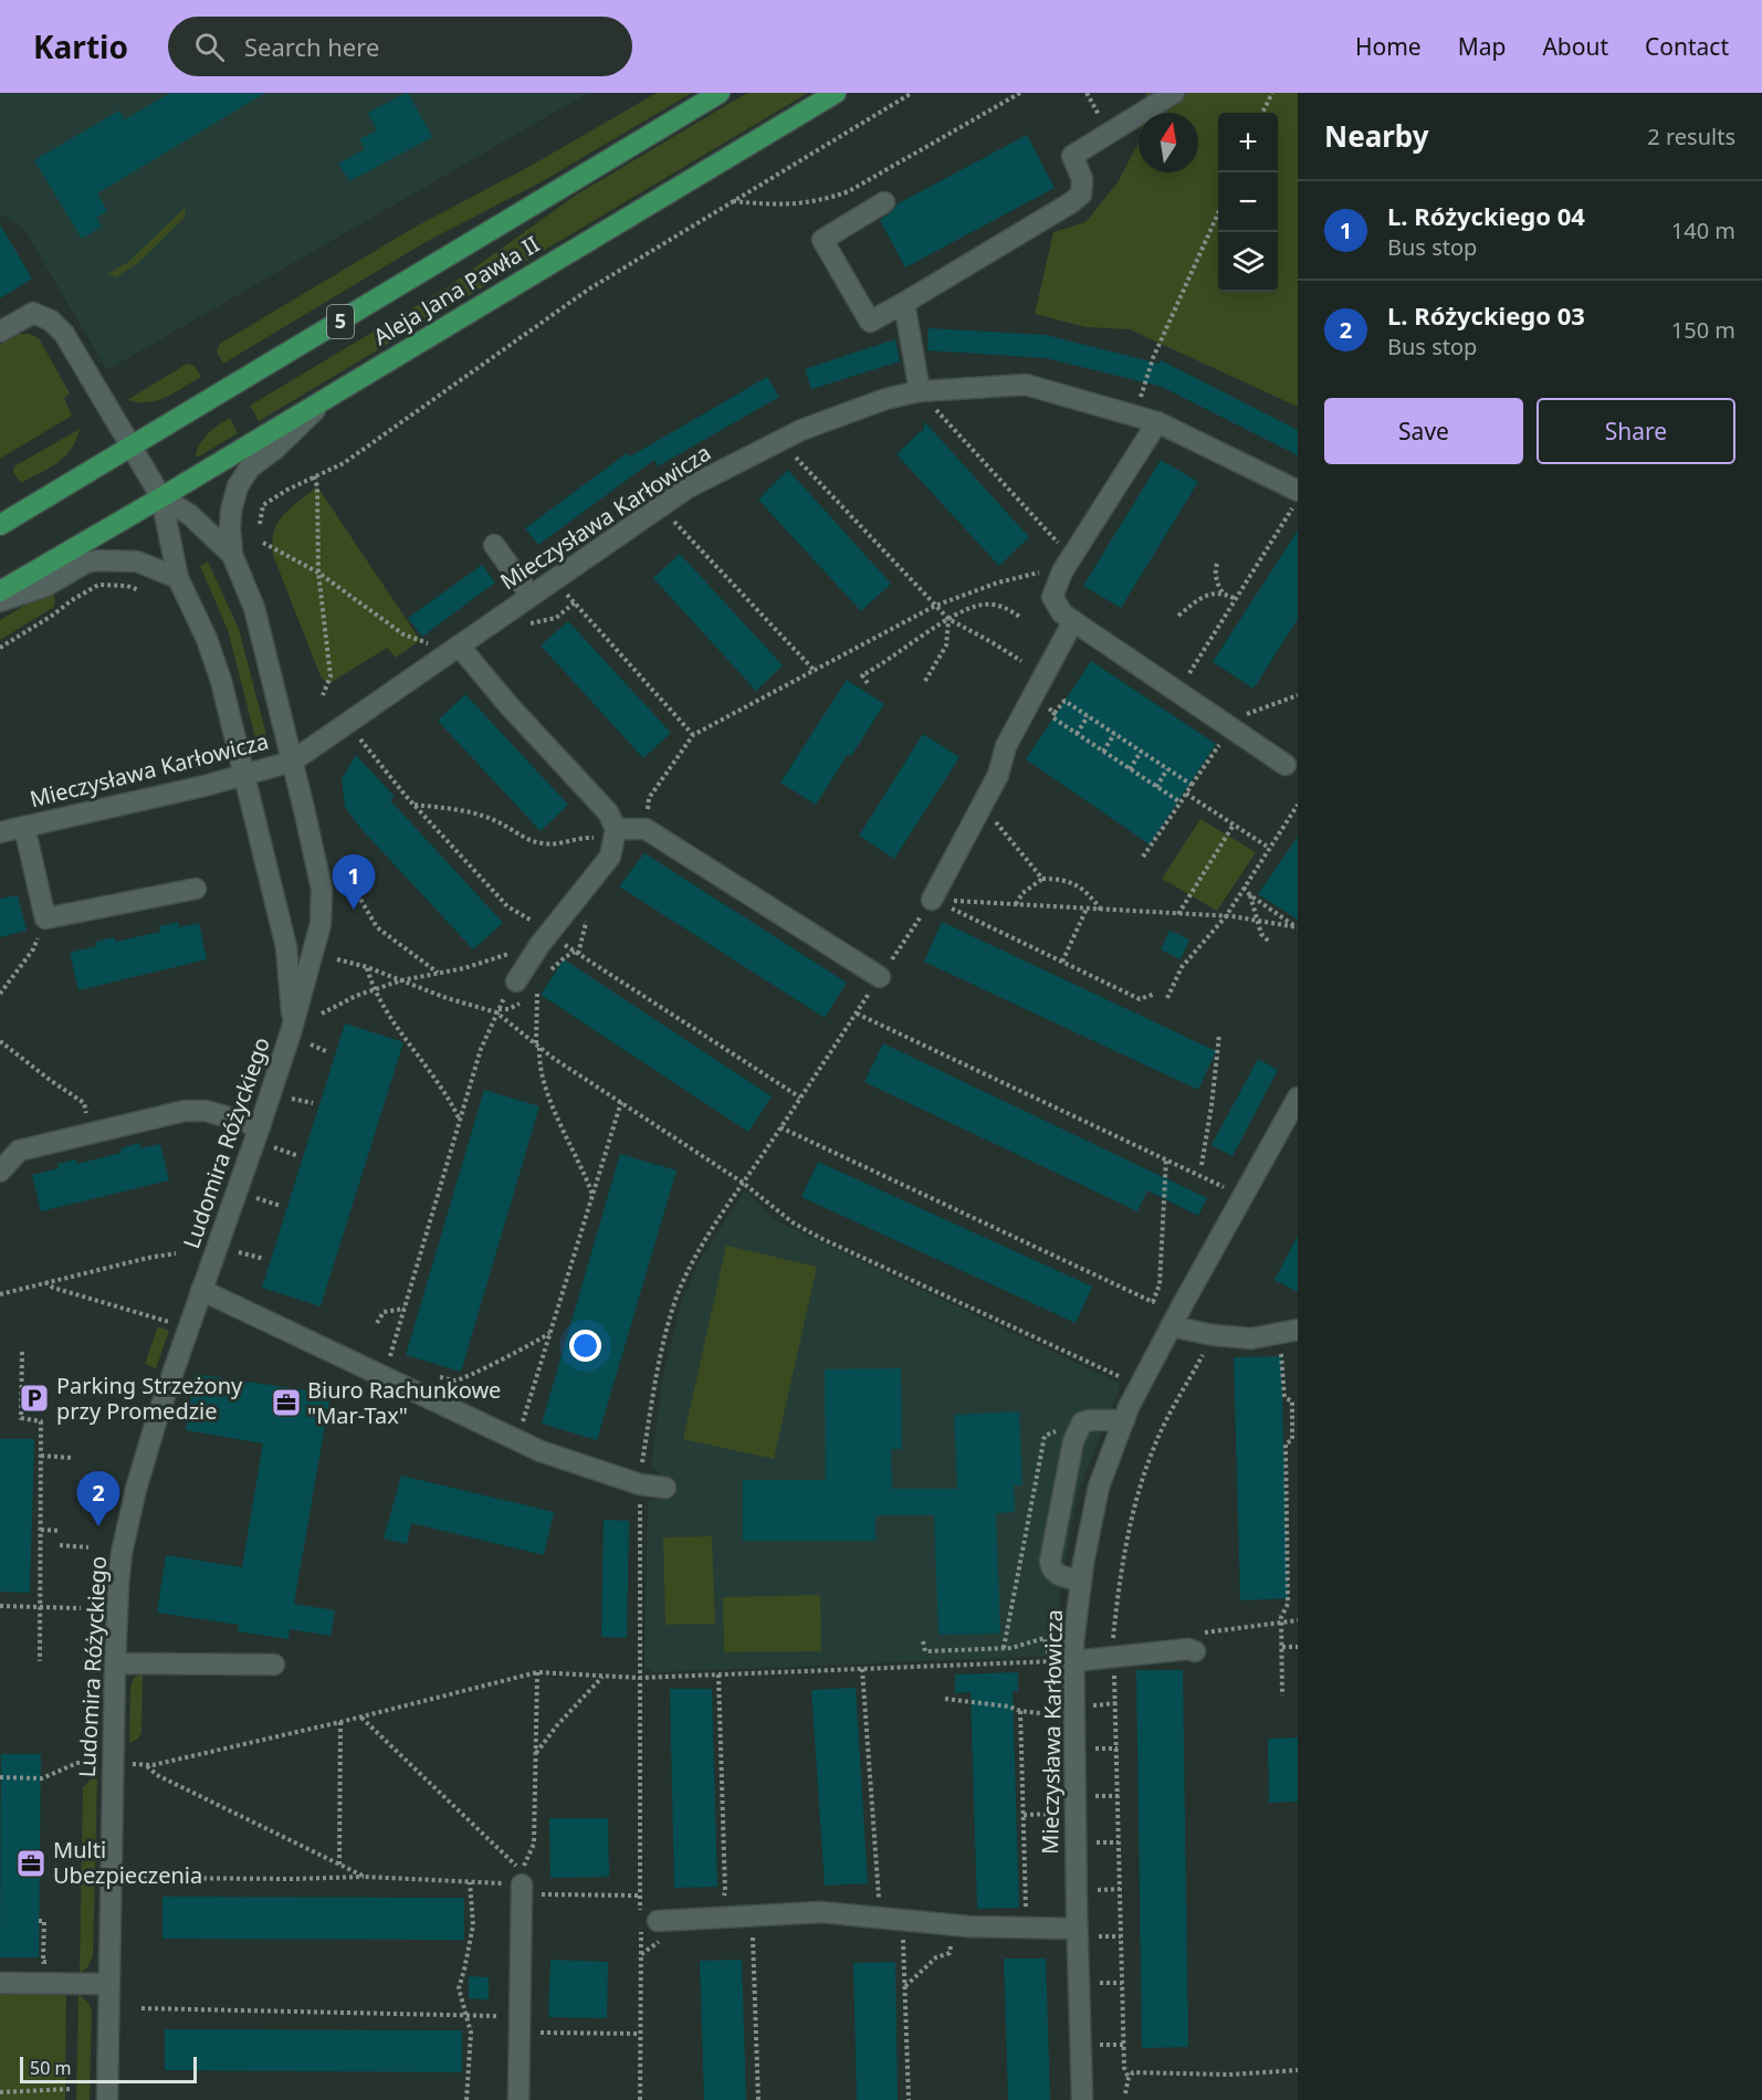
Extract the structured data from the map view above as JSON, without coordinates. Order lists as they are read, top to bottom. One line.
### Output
{"streets":{"main road":["Aleja Jana Pawła II","5"],"street":["Mieczysława Karłowicza","Ludomira Różyckiego"]},"crossings":[["Aleja Jana Pawła II","Ludomira Różyckiego"],["Mieczysława Karłowicza","Ludomira Różyckiego"]],"places":{"parking":["Parking Strzeżony przy Promedzie"],"office":["Biuro Rachunkowe \"Mar-Tax\"","Multi Ubezpieczenia"]},"scale_bar":"50 m","north":"top","page":{"header":"Kartio","search":"Search here","nav":["Home","Map","About","Contact"],"heading":["Nearby","2 results"],"map_buttons":["+","−"],"list":[{"mark":"1","name":"L. Różyckiego 04","note":"Bus stop","value":"140 m"},{"mark":"2","name":"L. Różyckiego 03","note":"Bus stop","value":"150 m"}],"buttons":["Save","Share"],"pins":["1","2"],"scale":"50 m"}}
